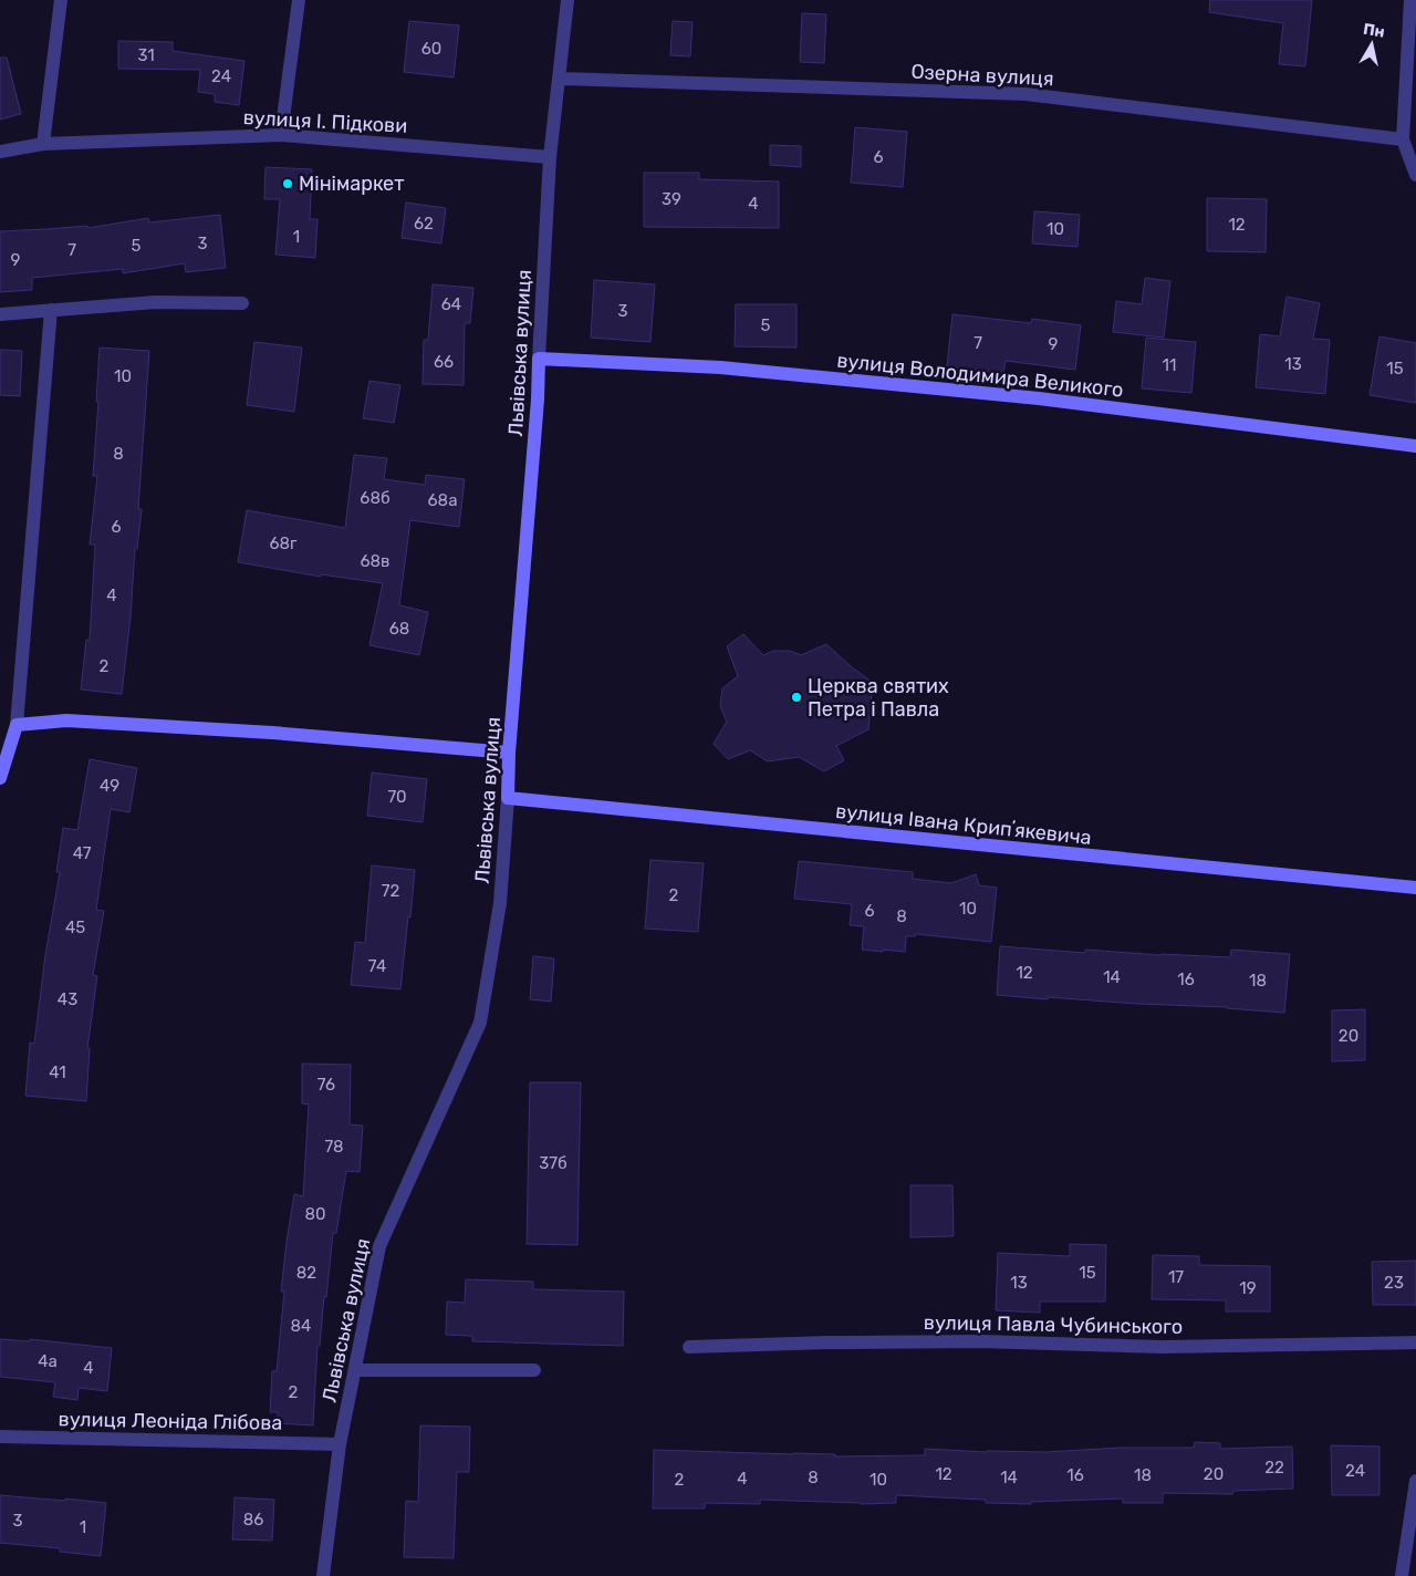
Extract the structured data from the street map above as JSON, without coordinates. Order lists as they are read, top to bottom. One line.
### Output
{"streets":{"street":["Озерна вулиця","вулиця І. Підкови","Львівська вулиця","вулиця Володимира Великого","вулиця Івана Крипʼякевича","вулиця Павла Чубинського","вулиця Леоніда Глібова"]},"crossings":[["Озерна вулиця","Львівська вулиця"],["вулиця І. Підкови","Львівська вулиця"],["Львівська вулиця","вулиця Володимира Великого"],["Львівська вулиця","вулиця Івана Крипʼякевича"],["Львівська вулиця","вулиця Леоніда Глібова"]],"places":["Мінімаркет","Церква святих Петра і Павла"],"house_numbers":["60","31","24","6","39","4","62","12","10","1","3","5","7","9","64","3","5","7","9","66","13","11","15","10","8","68б","68а","6","68г","68в","4","68","2","49","70","47","72","2","10","6","8","45","74","12","14","16","18","43","20","41","76","78","37б","80","82","15","17","13","23","19","84","4а","4","2","22","24","12","20","16","18","8","14","4","2","10","86","3","1"],"north":"top"}
